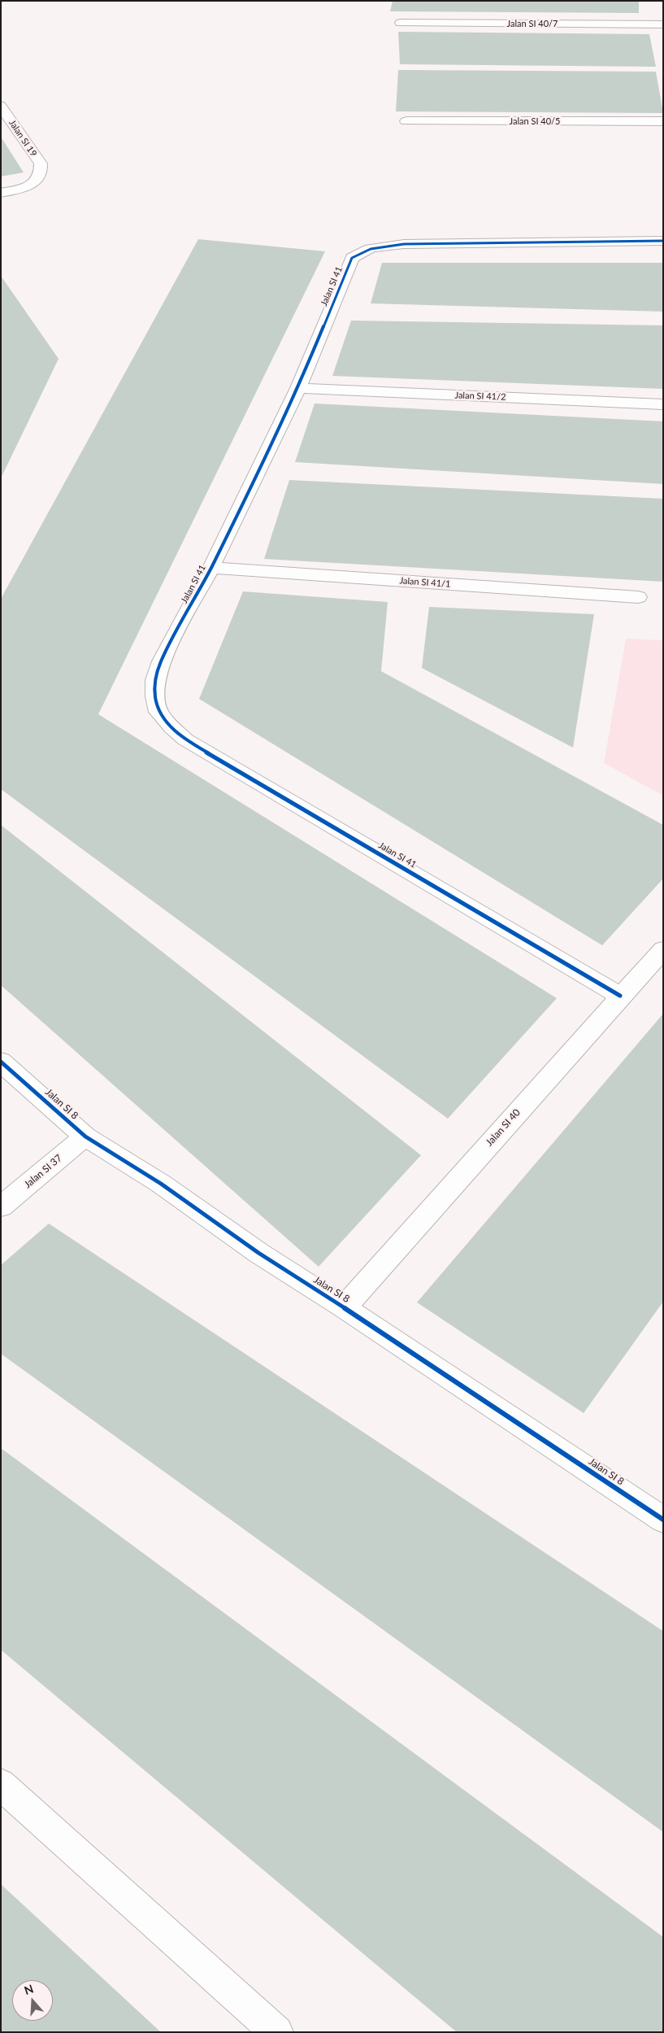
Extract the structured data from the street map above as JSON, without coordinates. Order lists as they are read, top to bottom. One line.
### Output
{"streets":{"street":["Jalan SI 40/7","Jalan SI 40/5","Jalan SI 19","Jalan SI 41","Jalan SI 41/2","Jalan SI 41/1","Jalan SI 8","Jalan SI 40","Jalan SI 37"]},"crossings":[["Jalan SI 41","Jalan SI 41/2"],["Jalan SI 41","Jalan SI 41/1"],["Jalan SI 41","Jalan SI 40"],["Jalan SI 8","Jalan SI 40"],["Jalan SI 8","Jalan SI 37"]],"north":"top"}
